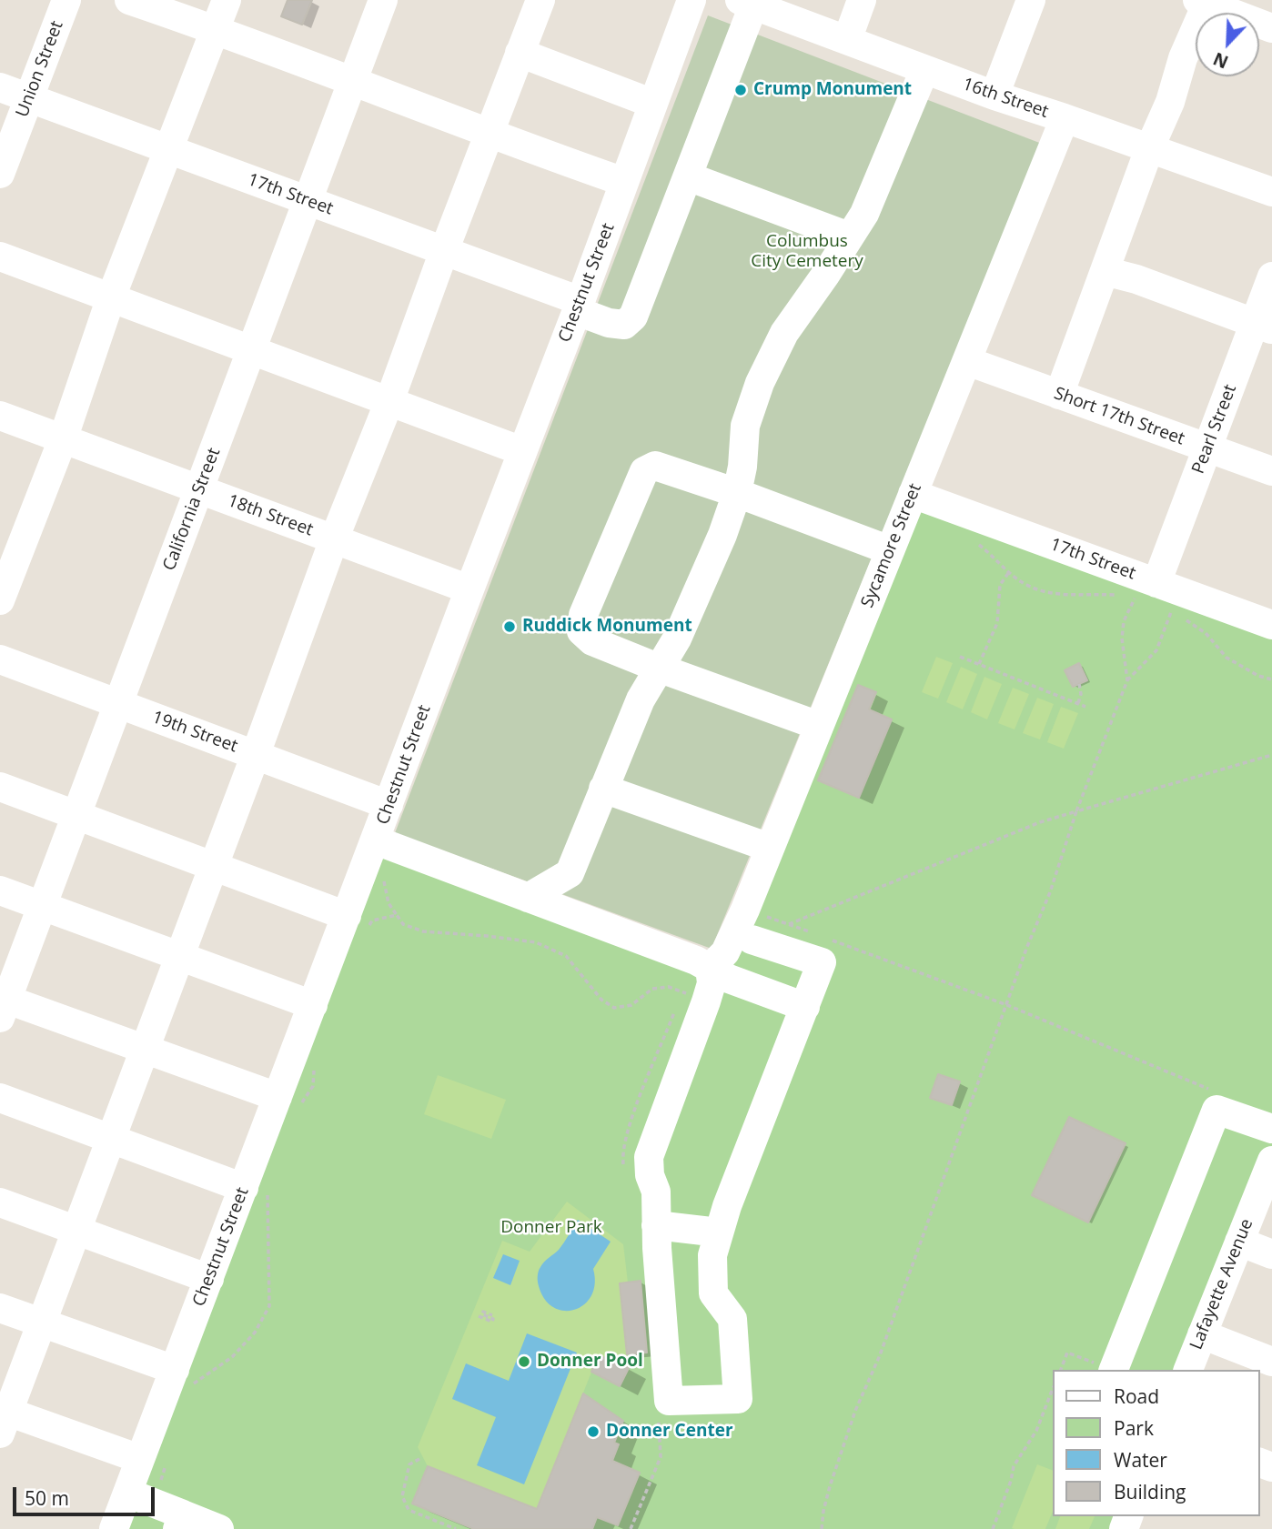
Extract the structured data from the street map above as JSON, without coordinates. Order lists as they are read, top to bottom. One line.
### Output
{"streets":{"street":["Union Street","16th Street","17th Street","Chestnut Street","Short 17th Street","Pearl Street","California Street","18th Street","Sycamore Street","19th Street","Lafayette Avenue"]},"crossings":[["Union Street","17th Street"],["16th Street","Sycamore Street"],["17th Street","Chestnut Street"],["17th Street","Pearl Street"],["17th Street","California Street"],["17th Street","Sycamore Street"],["Chestnut Street","18th Street"],["Chestnut Street","19th Street"],["Short 17th Street","Pearl Street"],["Short 17th Street","Sycamore Street"],["California Street","18th Street"],["California Street","19th Street"]],"parks":["Columbus City Cemetery","Donner Park"],"places":["Crump Monument","Ruddick Monument","Donner Pool","Donner Center"],"legend":["Road","Park","Water","Building"],"scale_bar":"50 m","north":"bottom left"}
